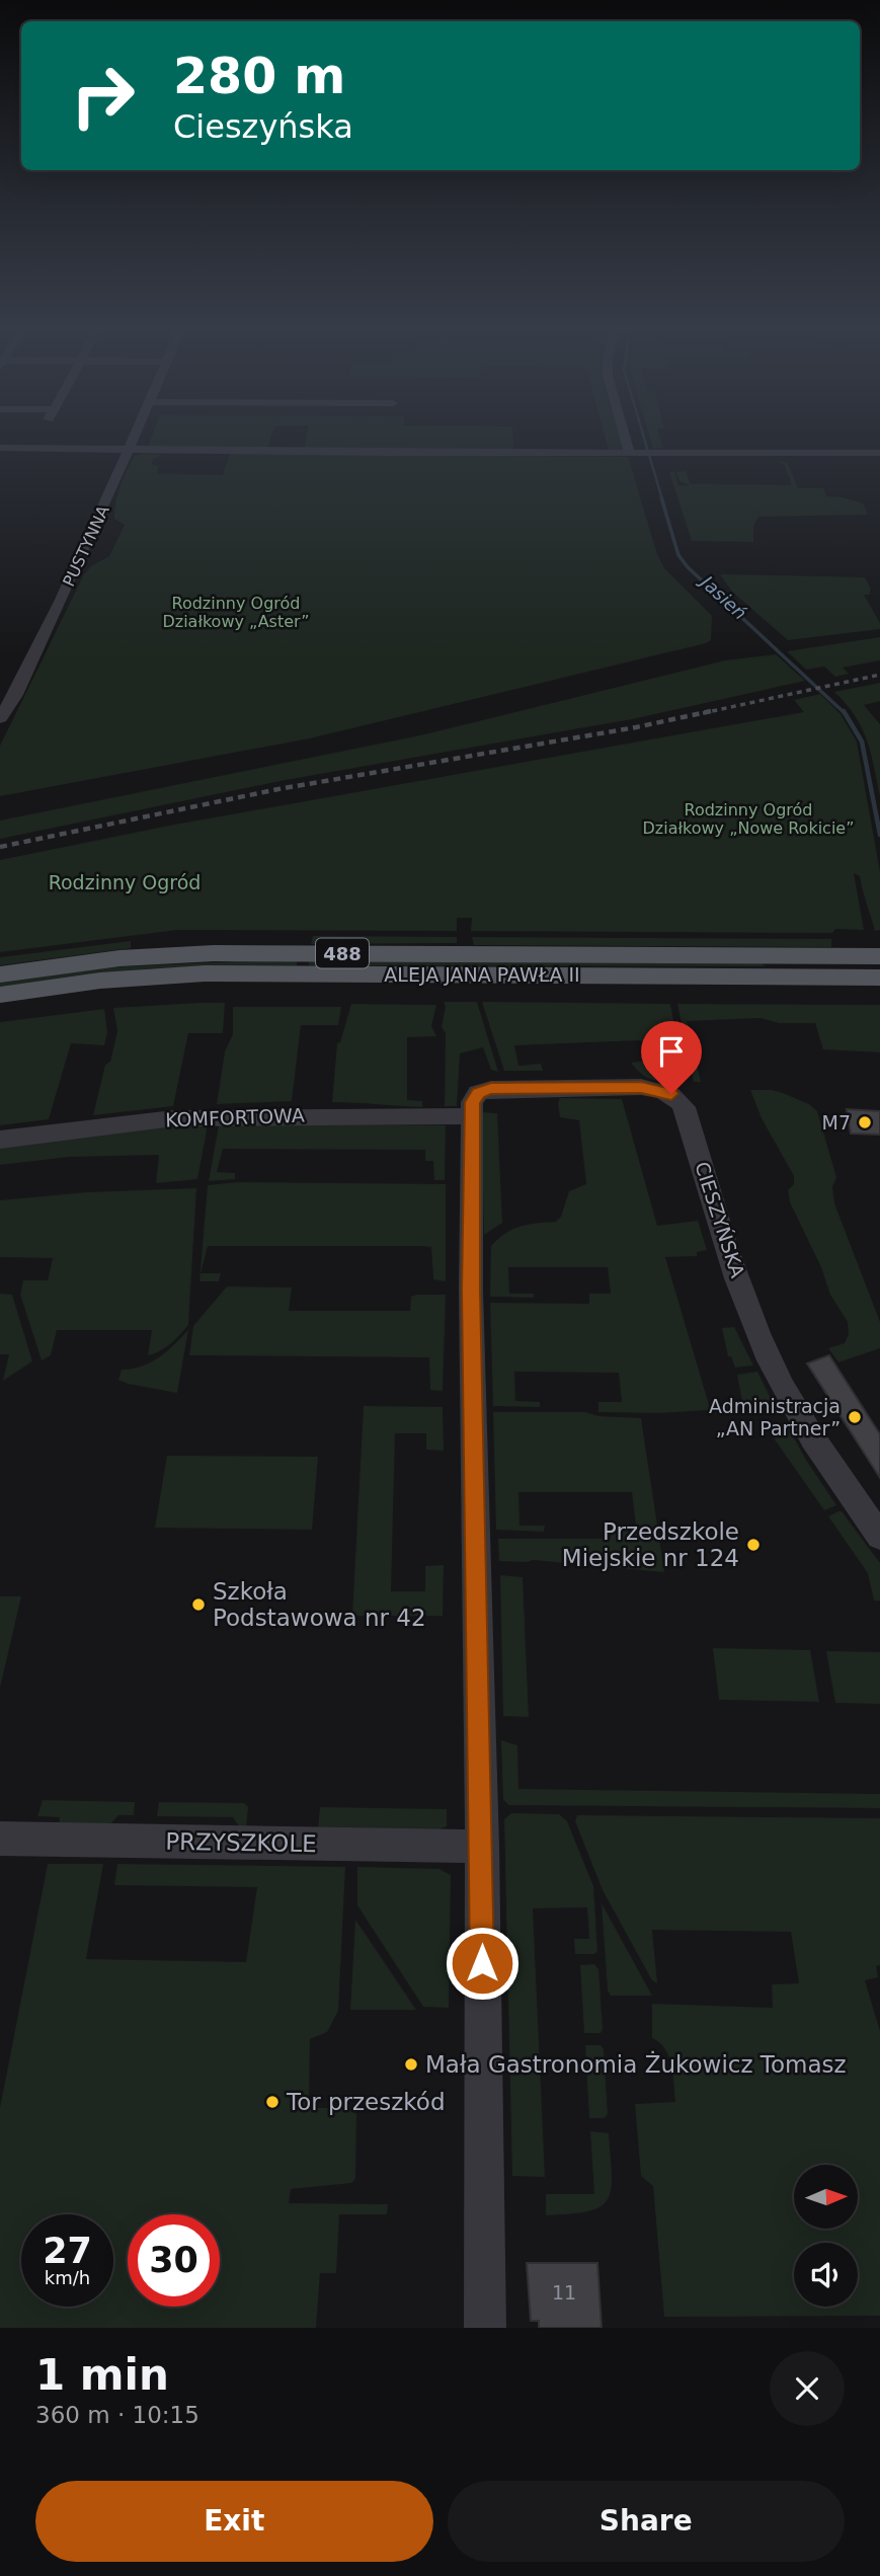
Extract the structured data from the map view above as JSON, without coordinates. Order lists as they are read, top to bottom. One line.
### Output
{"streets":{"main road":["488","ALEJA JANA PAWŁA II"],"street":["PUSTYNNA","KOMFORTOWA","CIESZYŃSKA","PRZYSZKOLE"]},"crossings":[["KOMFORTOWA","CIESZYŃSKA"]],"water":["Jasień"],"parks":["Rodzinny Ogród Działkowy „Aster”","Rodzinny Ogród Działkowy „Nowe Rokicie”","Rodzinny Ogród"],"places":["M7","Administracja „AN Partner”","Przedszkole Miejskie nr 124","Szkoła Podstawowa nr 42","Mała Gastronomia Żukowicz Tomasz","Tor przeszkód"],"house_numbers":["11"],"north":"right","page":{"turn":["280 m","Cieszyńska"],"speed":"27 km/h","limit":"30","heading":["1 min","360 m · 10:15"],"buttons":["Exit","Share"]}}
